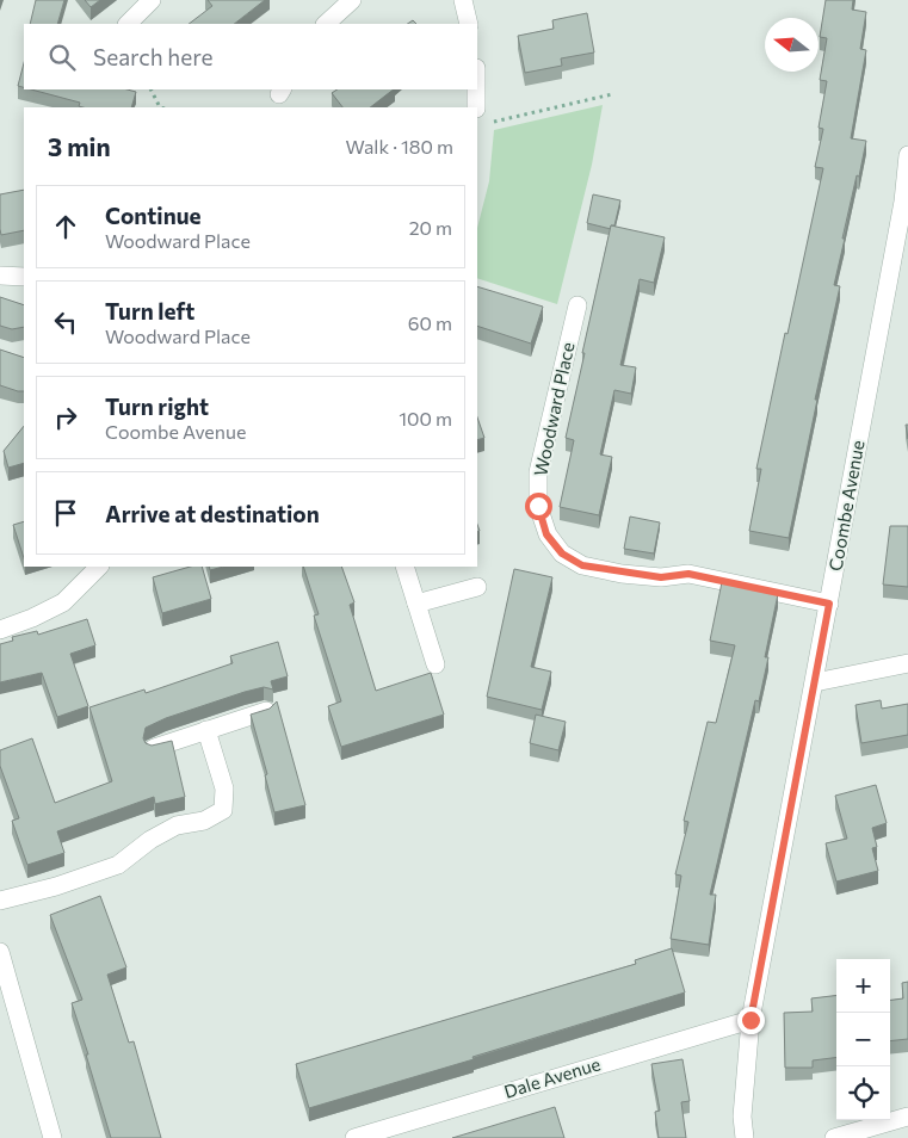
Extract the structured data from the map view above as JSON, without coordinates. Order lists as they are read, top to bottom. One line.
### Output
{"streets":{"street":["Woodward Place","Coombe Avenue","Dale Avenue"]},"crossings":[["Woodward Place","Coombe Avenue"],["Coombe Avenue","Dale Avenue"]],"north":"left","page":{"search":"Search here","heading":["3 min","Walk · 180 m"],"list":[["Continue","Woodward Place","20 m"],["Turn left","Woodward Place","60 m"],["Turn right","Coombe Avenue","100 m"],"Arrive at destination"],"map_buttons":["+","−"]}}
